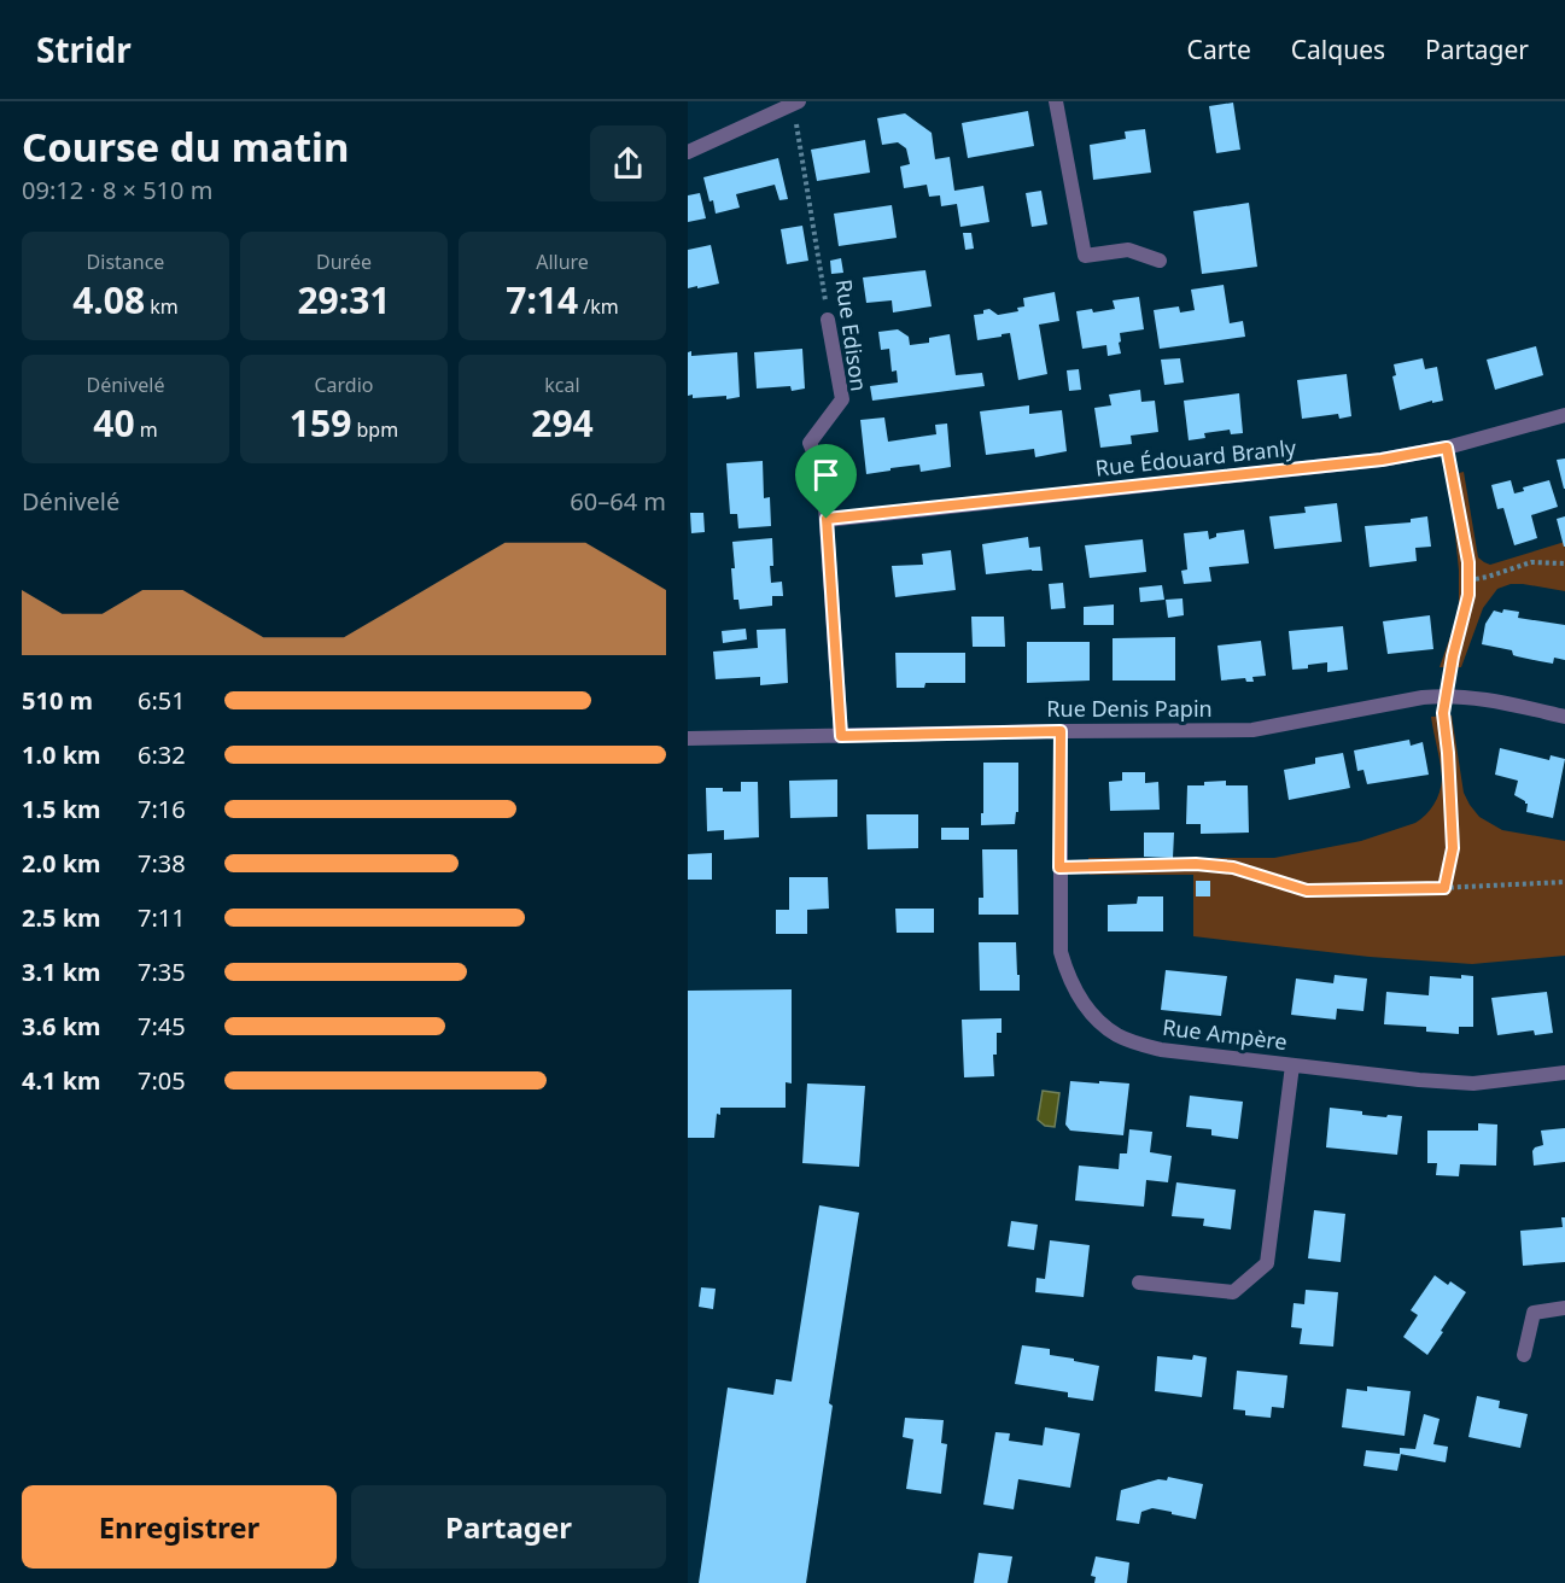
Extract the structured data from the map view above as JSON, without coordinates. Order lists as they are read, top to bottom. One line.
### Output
{"streets":{"street":["Rue Edison","Rue Édouard Branly","Rue Denis Papin","Rue Ampère"]},"crossings":[["Rue Edison","Rue Édouard Branly"],["Rue Edison","Rue Denis Papin"],["Rue Denis Papin","Rue Ampère"]],"page":{"header":"Stridr","nav":["Carte","Calques","Partager"],"heading":["Course du matin","09:12 · 8 × 510 m"],"stats":[["Distance","4.08 km"],["Durée","29:31"],["Allure","7:14 /km"],["Dénivelé","40 m"],["Cardio","159 bpm"],["kcal","294"]],"chart":["Dénivelé","60–64 m"],"list":[{"name":"510 m","note":"6:51"},{"name":"1.0 km","note":"6:32"},{"name":"1.5 km","note":"7:16"},{"name":"2.0 km","note":"7:38"},{"name":"2.5 km","note":"7:11"},{"name":"3.1 km","note":"7:35"},{"name":"3.6 km","note":"7:45"},{"name":"4.1 km","note":"7:05"}],"buttons":["Enregistrer","Partager"]}}
